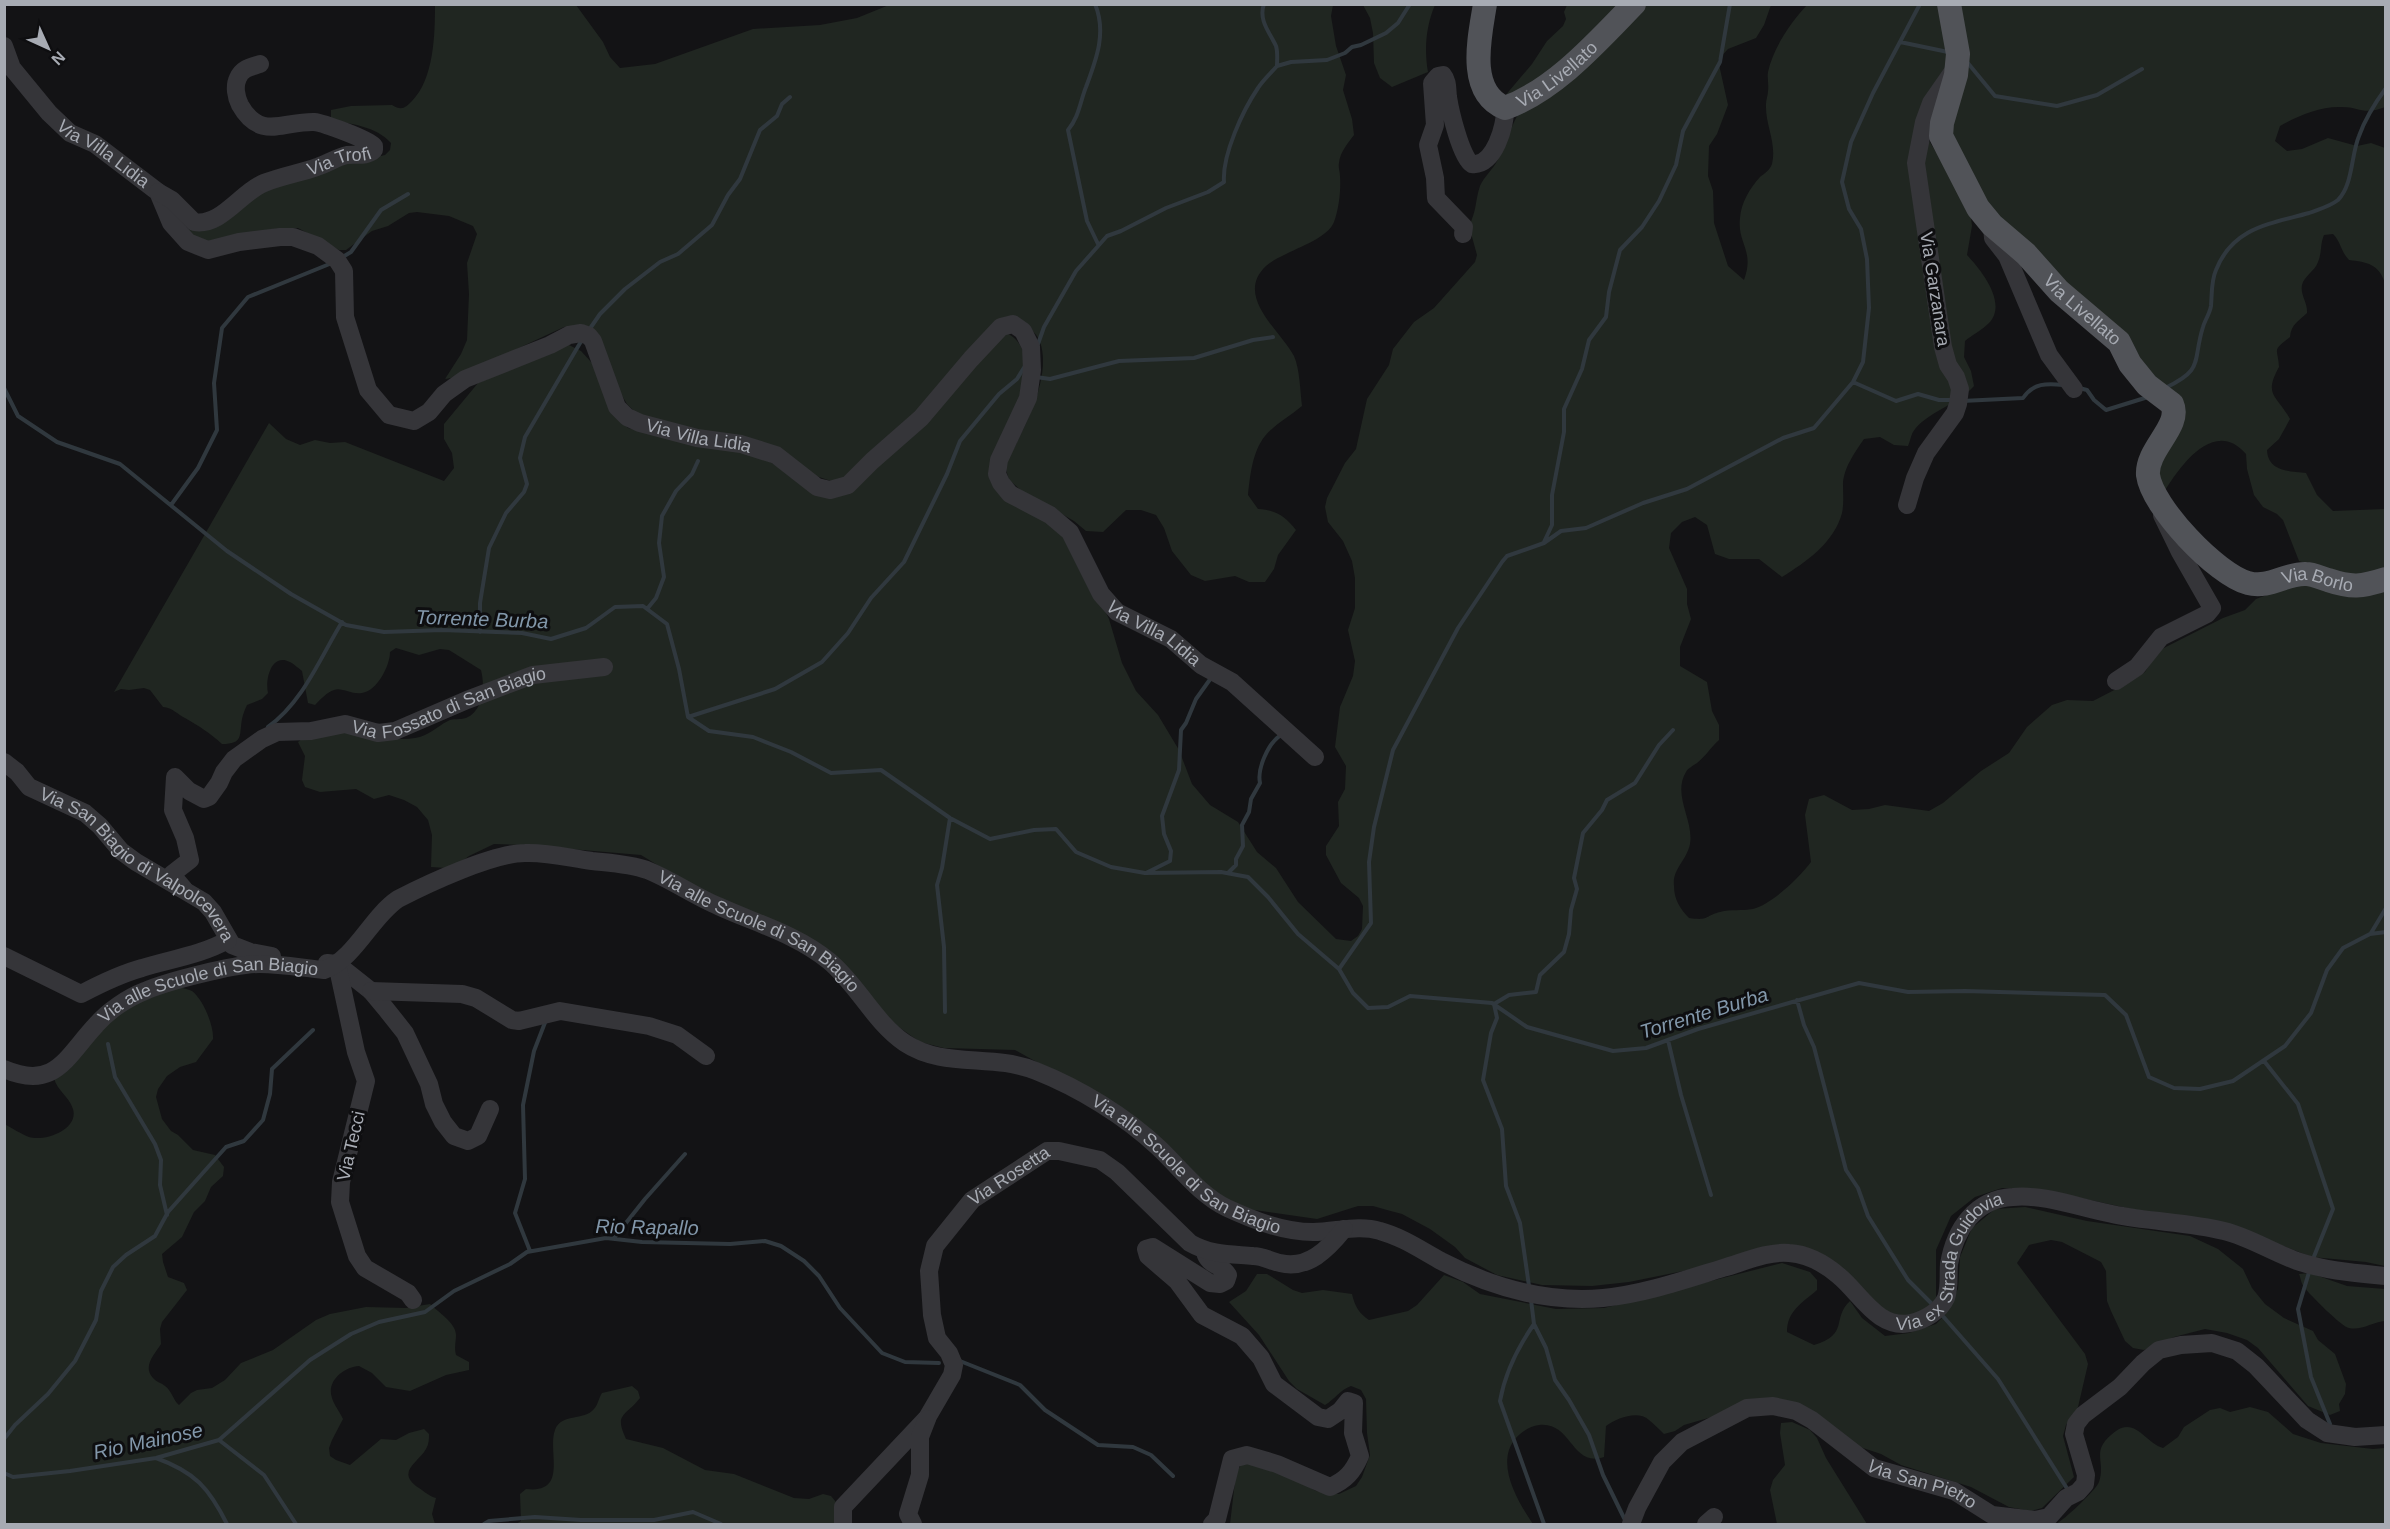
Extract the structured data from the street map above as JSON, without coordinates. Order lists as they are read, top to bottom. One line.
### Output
{"streets":{"main road":["Via Livellato","Via Borlo"],"street":["Via Villa Lidia","Via Trofi","Via Garzanara","Via Fossato di San Biagio","Via San Biagio di Valpolcevera","Via alle Scuole di San Biagio","Via Tecci","Via Rosetta","Via ex Strada Guidovia","Via San Pietro"]},"crossings":[["Via Livellato","Via Garzanara"],["Via Livellato","Via Borlo"],["Via Villa Lidia","Via Trofi"],["Via Fossato di San Biagio","Via San Biagio di Valpolcevera"],["Via San Biagio di Valpolcevera","Via alle Scuole di San Biagio"],["Via San Biagio di Valpolcevera","Via Tecci"],["Via alle Scuole di San Biagio","Via Tecci"],["Via alle Scuole di San Biagio","Via ex Strada Guidovia"]],"water":["Torrente Burba","Rio Rapallo","Rio Mainose"],"north":"bottom right"}
